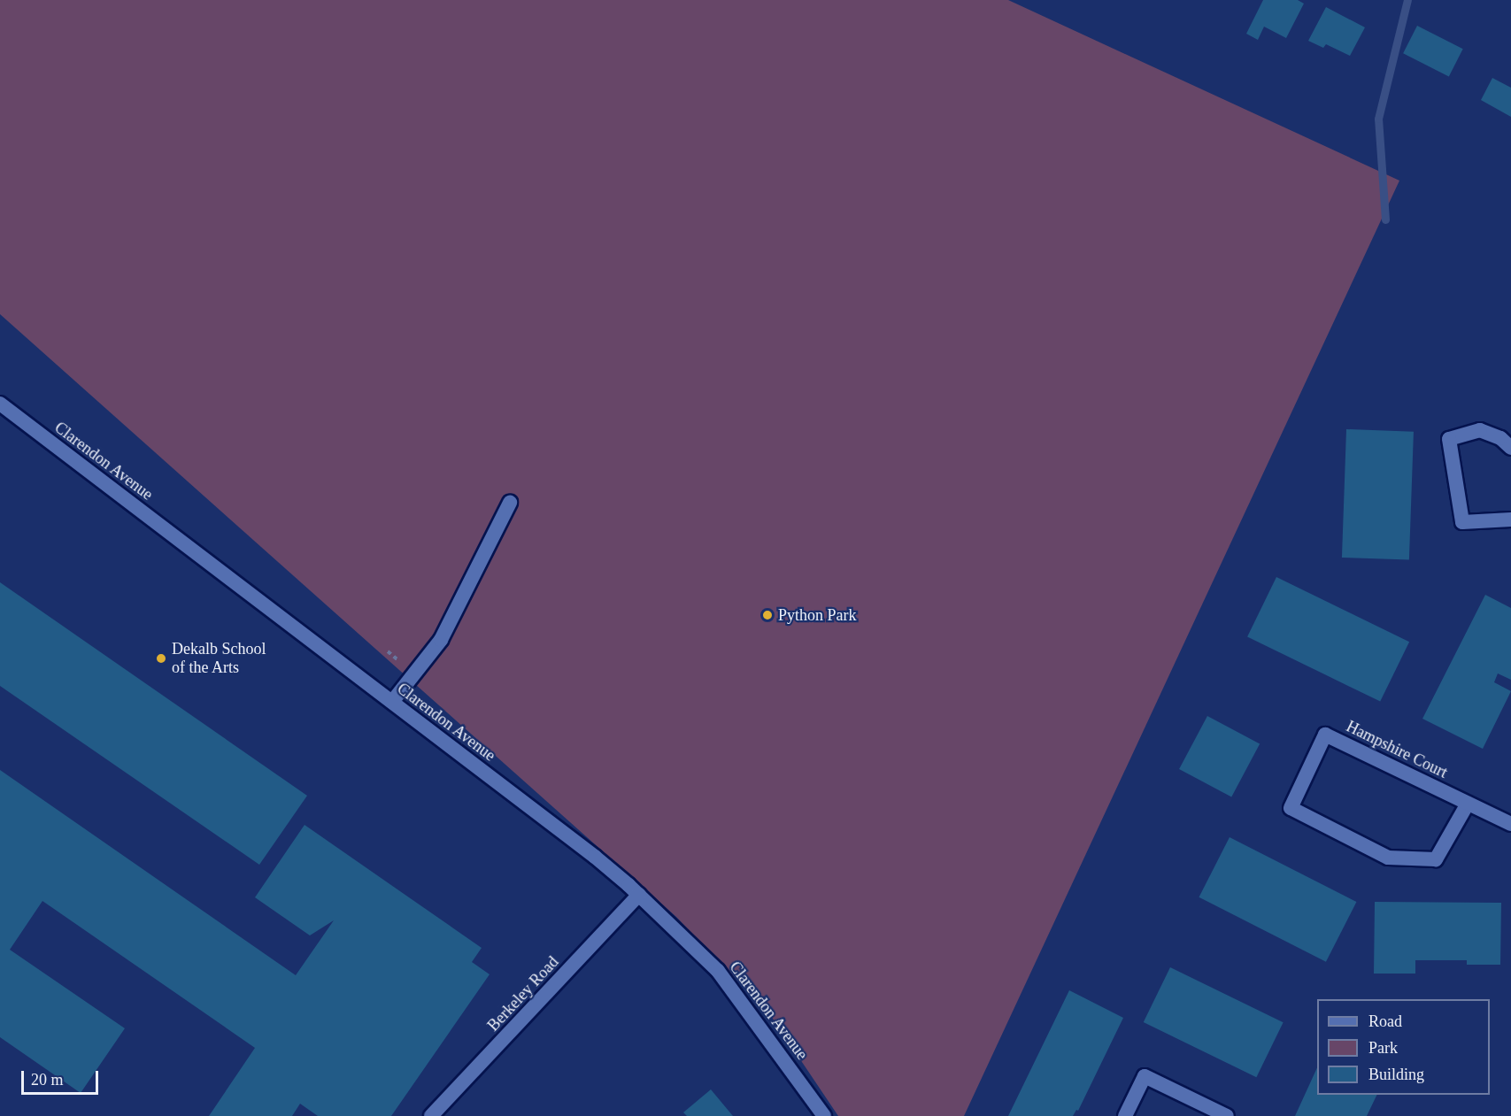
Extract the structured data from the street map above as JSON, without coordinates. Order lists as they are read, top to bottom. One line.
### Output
{"streets":{"street":["Clarendon Avenue","Hampshire Court","Berkeley Road"]},"crossings":[["Clarendon Avenue","Berkeley Road"]],"places":["Python Park","Dekalb School of the Arts"],"legend":["Road","Park","Building"],"scale_bar":"20 m"}
